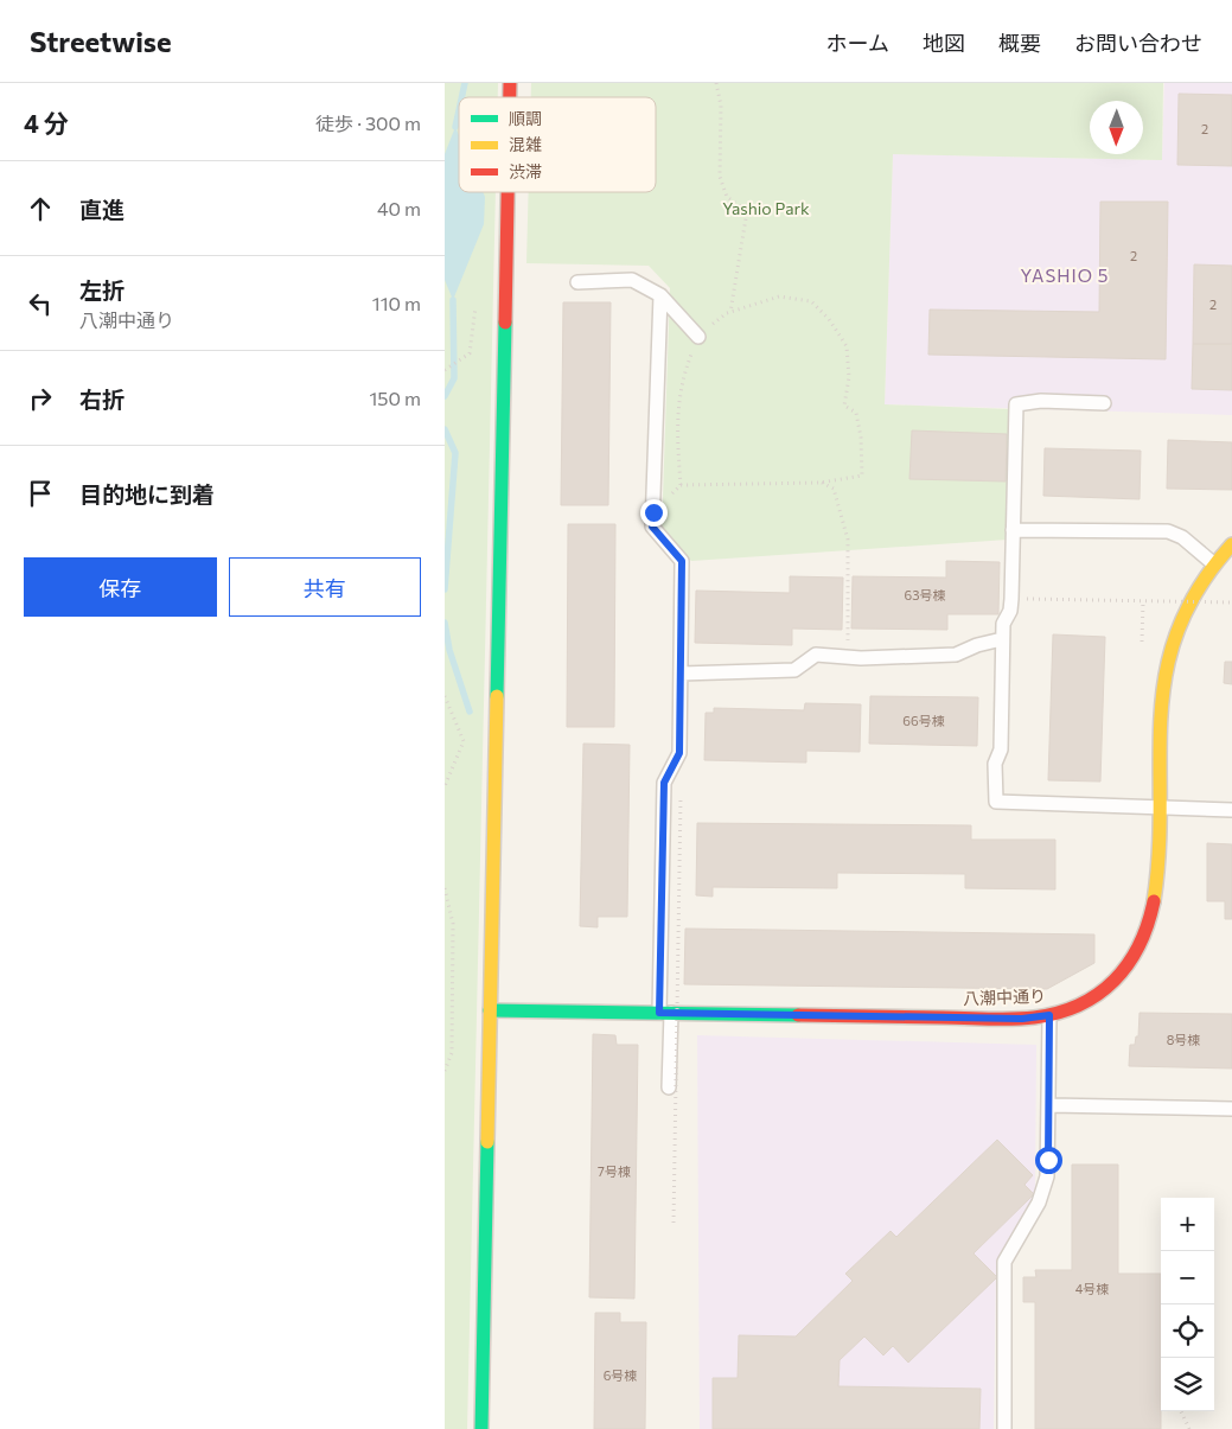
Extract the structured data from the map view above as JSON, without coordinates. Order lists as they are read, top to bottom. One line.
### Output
{"streets":{"street":["八潮中通り"]},"districts":["YASHIO 5"],"parks":["Yashio Park"],"house_numbers":["2","2","2","63号棟","66号棟","8号棟","7号棟","4号棟","6号棟"],"legend":["順調","混雑","渋滞"],"north":"bottom","page":{"header":"Streetwise","nav":["ホーム","地図","概要","お問い合わせ"],"heading":["4 分","徒歩 · 300 m"],"list":[["直進","40 m"],["左折","八潮中通り","110 m"],["右折","150 m"],"目的地に到着"],"buttons":["保存","共有"],"map_buttons":["+","−"]}}
